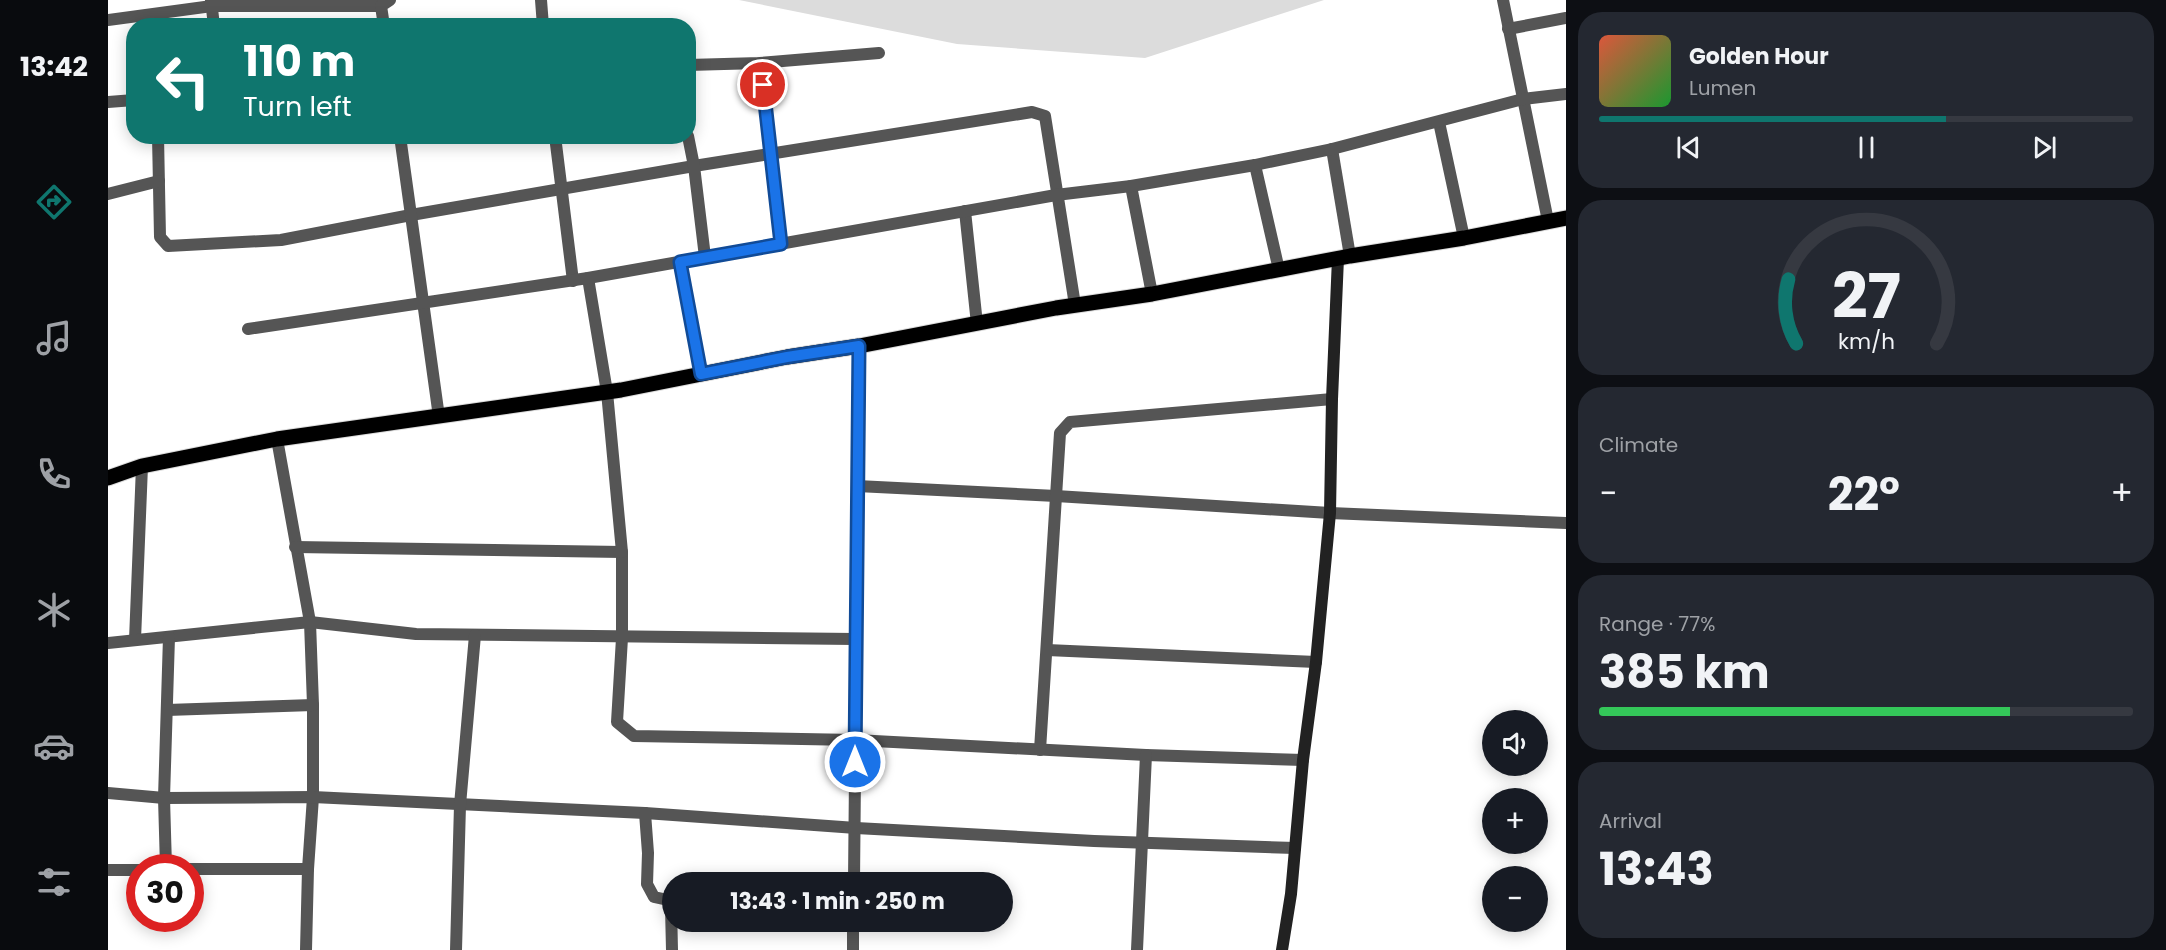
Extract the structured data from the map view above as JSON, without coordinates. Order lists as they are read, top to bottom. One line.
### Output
{"page":{"tabs":"13:42","turn":["110 m","Turn left"],"song":["Golden Hour","Lumen"],"tile":["Climate",["Range · 77%","385 km"],["Arrival","13:43"]],"heat":["−","22°","+"],"map_buttons":["+","−"],"limit":"30","trip":"13:43 · 1 min · 250 m","gauge":["27","km/h"]}}
